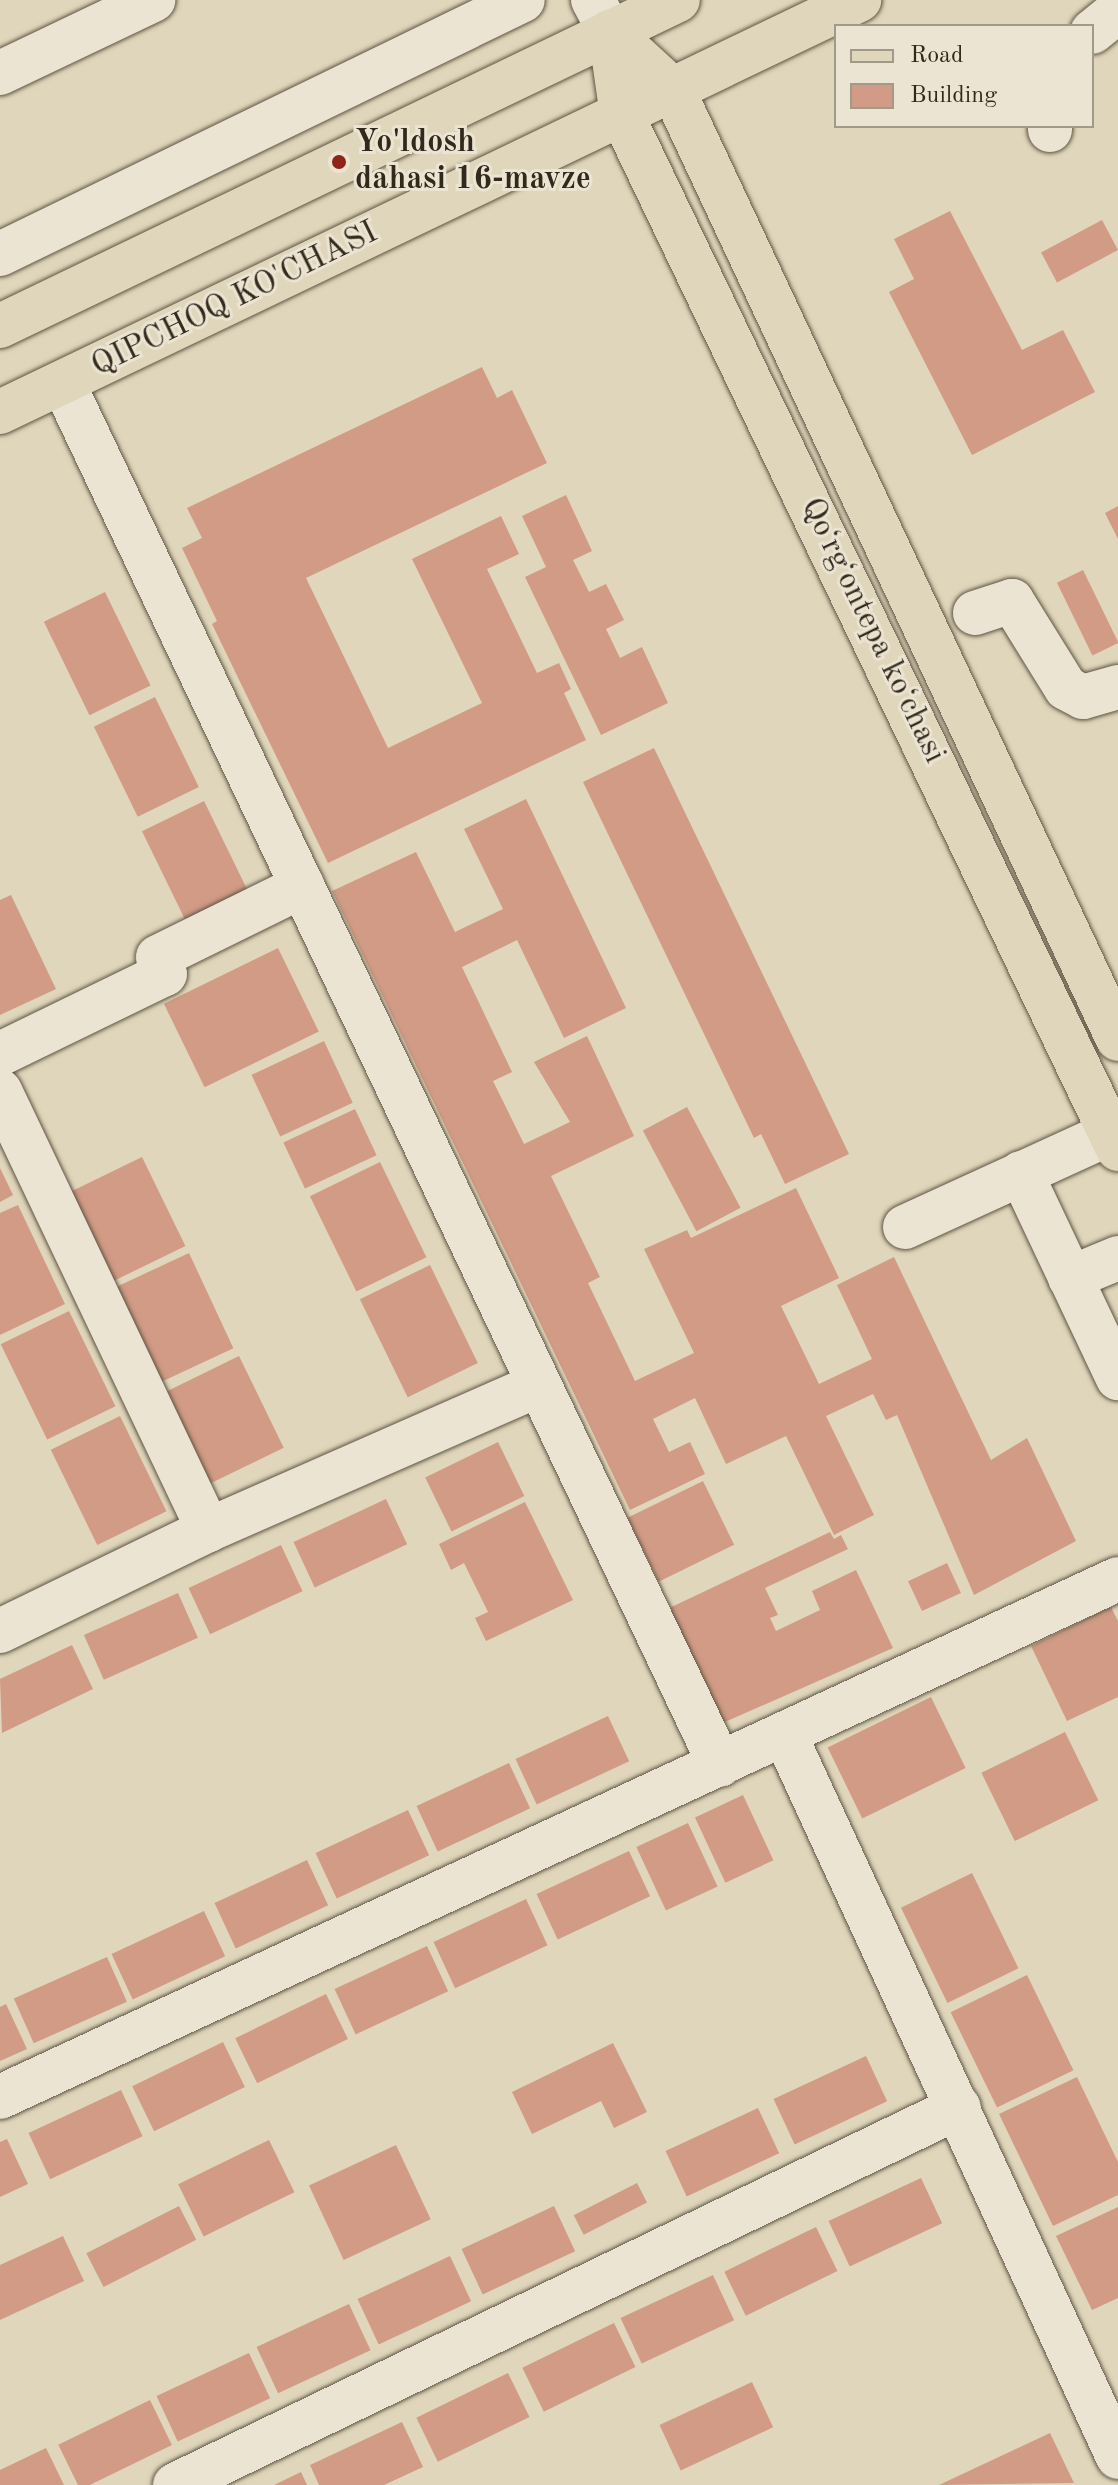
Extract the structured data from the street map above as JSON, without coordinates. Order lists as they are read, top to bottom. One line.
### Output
{"streets":{"main road":["QIPCHOQ KO'CHASI","Qoʻrgʻontepa koʻchasi"]},"crossings":[["QIPCHOQ KO'CHASI","Qoʻrgʻontepa koʻchasi"]],"places":["Yo'ldosh dahasi 16-mavze"],"legend":["Road","Building"]}
